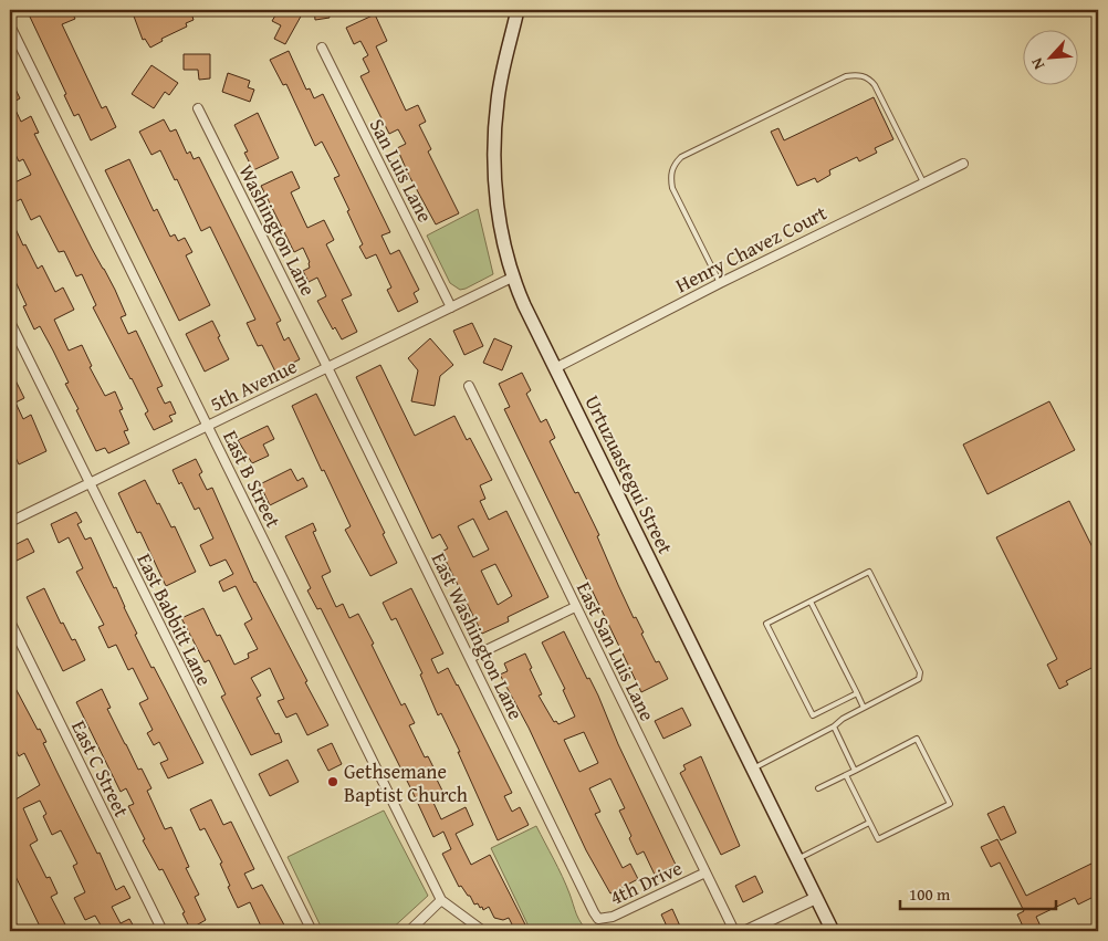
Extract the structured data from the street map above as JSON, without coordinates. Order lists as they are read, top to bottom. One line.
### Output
{"streets":{"main road":["Urtuzuastegui Street"],"street":["San Luis Lane","Washington Lane","Henry Chavez Court","5th Avenue","East B Street","East Babbitt Lane","East Washington Lane","East San Luis Lane","East C Street","4th Drive"]},"crossings":[["San Luis Lane","5th Avenue"],["Washington Lane","5th Avenue"],["Washington Lane","East Washington Lane"],["Henry Chavez Court","Urtuzuastegui Street"],["5th Avenue","Urtuzuastegui Street"],["5th Avenue","East B Street"],["5th Avenue","East Babbitt Lane"],["5th Avenue","East Washington Lane"],["East Washington Lane","4th Drive"],["East San Luis Lane","4th Drive"]],"places":["Gethsemane Baptist Church"],"scale_bar":"100 m","north":"bottom left"}
